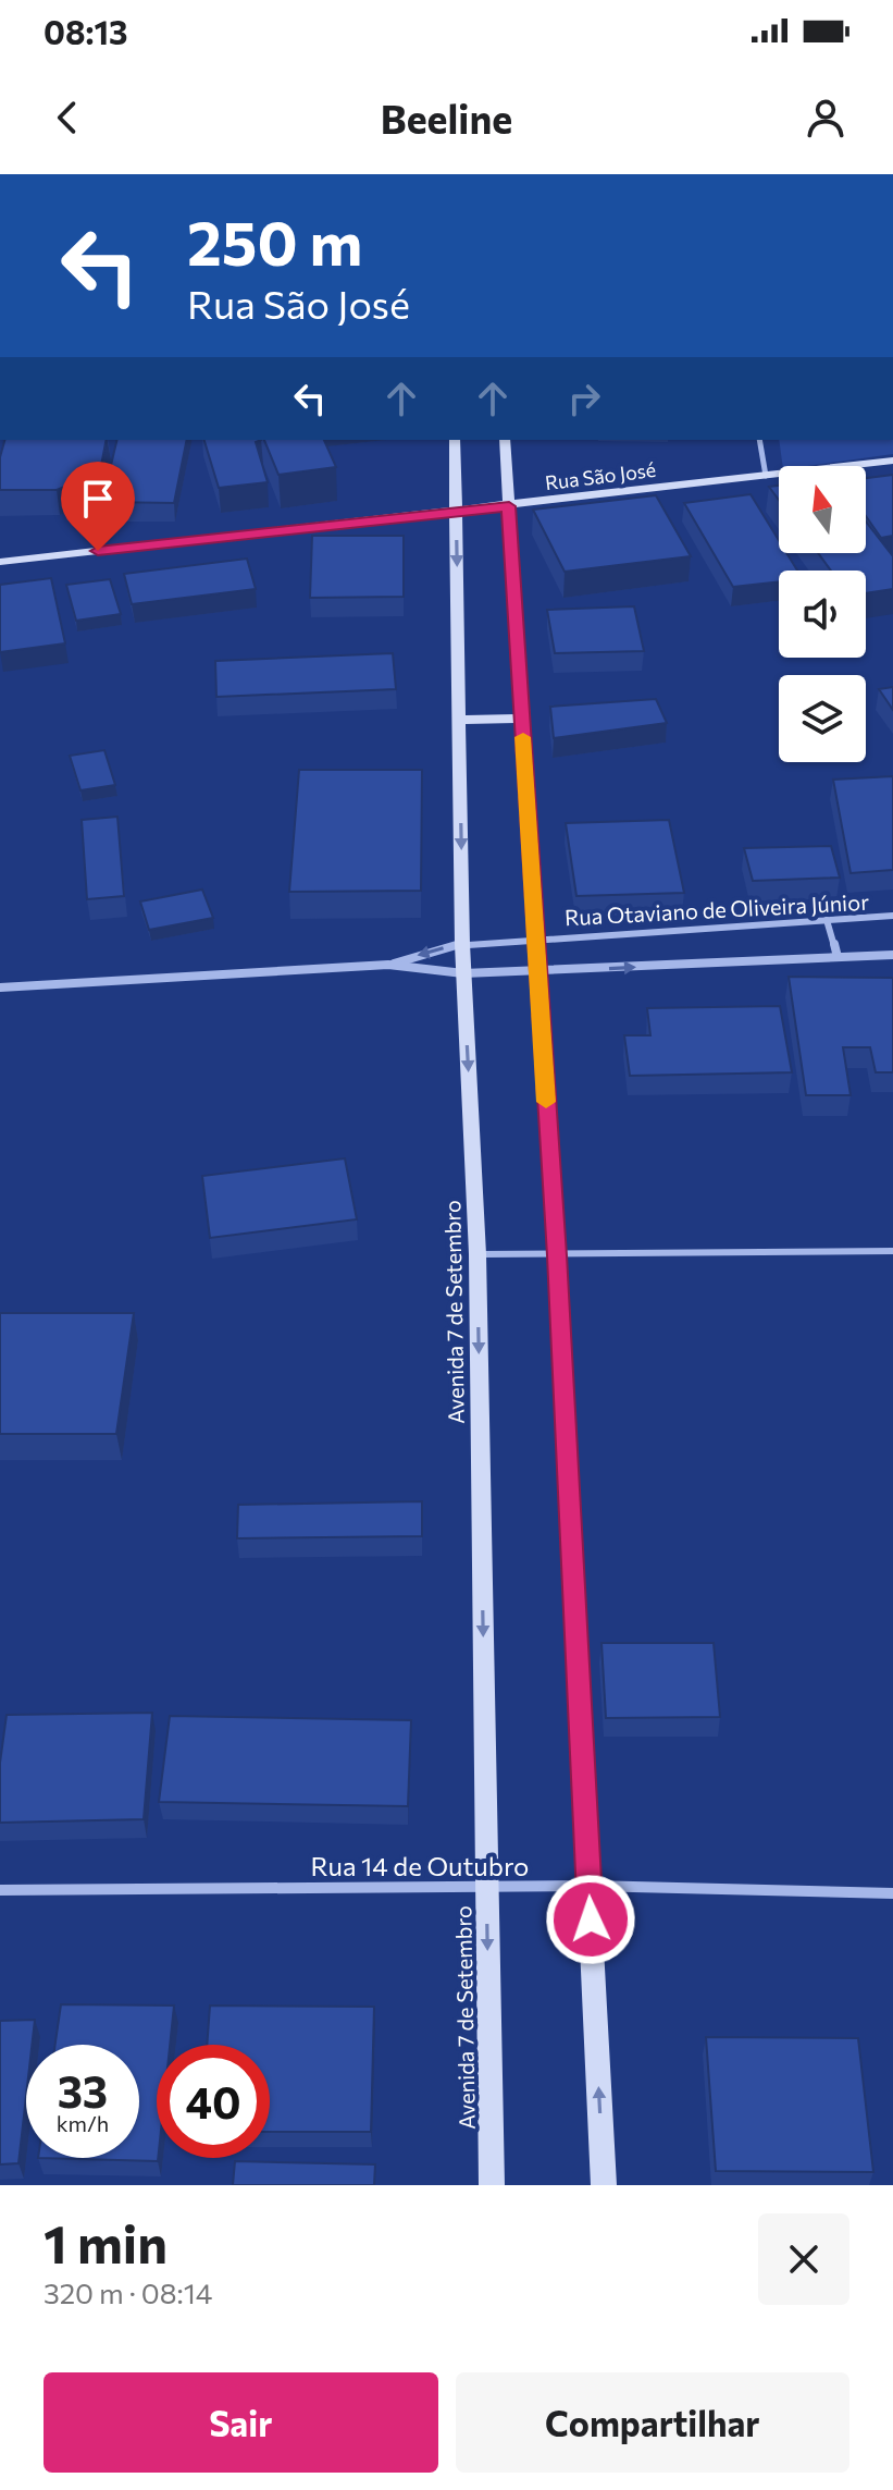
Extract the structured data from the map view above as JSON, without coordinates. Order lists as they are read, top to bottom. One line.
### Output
{"streets":{"street":["Rua São José","Rua Otaviano de Oliveira Júnior","Avenida 7 de Setembro","Rua 14 de Outubro"]},"crossings":[["Rua São José","Avenida 7 de Setembro"],["Rua Otaviano de Oliveira Júnior","Avenida 7 de Setembro"],["Avenida 7 de Setembro","Rua 14 de Outubro"]],"north":"top","page":{"status":"08:13","header":"Beeline","turn":["250 m","Rua São José"],"speed":"33 km/h","limit":"40","heading":["1 min","320 m · 08:14"],"buttons":["Sair","Compartilhar"]}}
